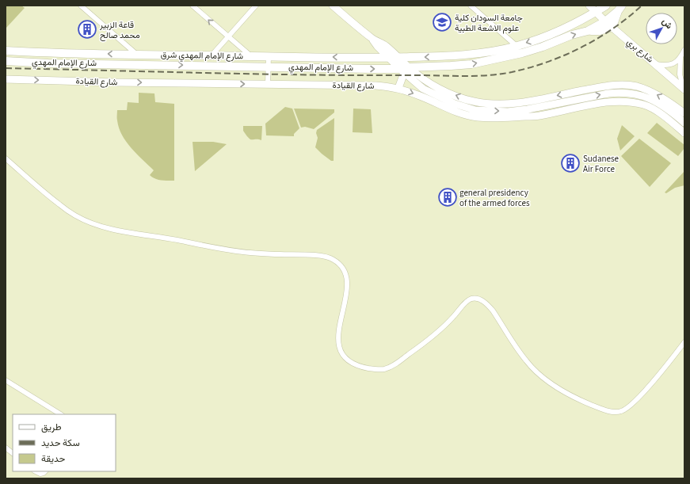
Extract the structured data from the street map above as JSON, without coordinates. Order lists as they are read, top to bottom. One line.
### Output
{"streets":{"main road":["شارع الإمام المهدي شرق","شارع الإمام المهدي"],"street":["شارع بري","شارع القيادة"]},"crossings":[["شارع بري","شارع الإمام المهدي"]],"one_way":["شارع الإمام المهدي شرق"],"places":{"school or university":["جامعة السودان كلية علوم الاشعة الطبية"],"building":["قاعة الزبير محمد صالح","Sudanese Air Force","general presidency of the armed forces"]},"legend":["طريق","سكة حديد","حديقة"],"north":"top right"}
